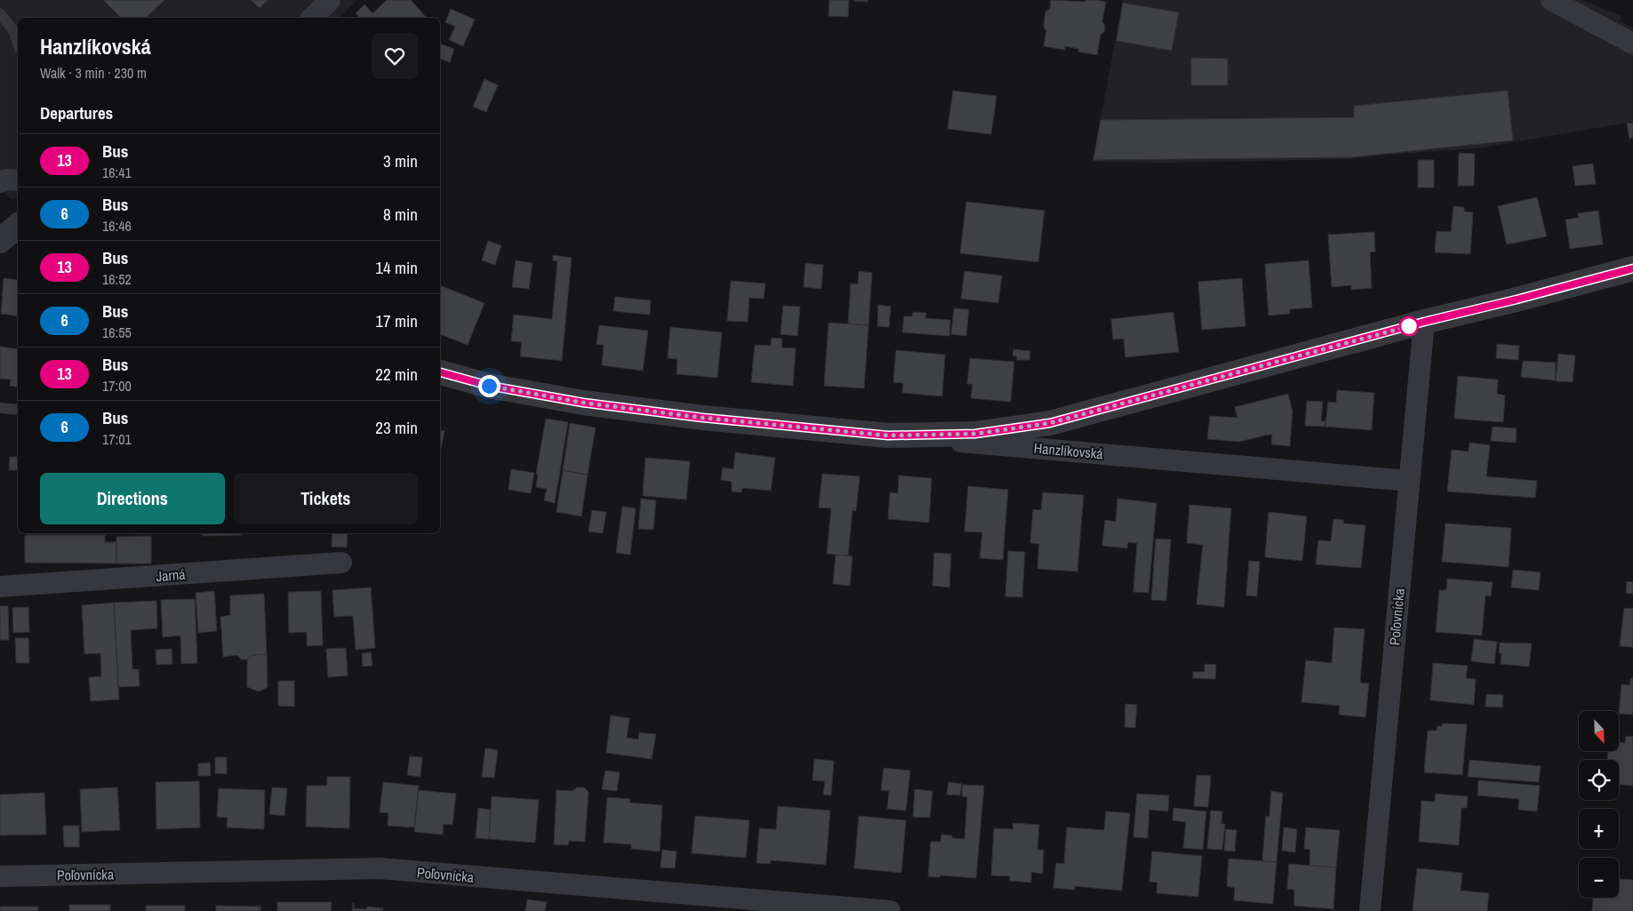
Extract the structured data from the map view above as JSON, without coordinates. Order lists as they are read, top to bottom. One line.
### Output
{"streets":{"street":["Hanzlíkovská","Jarná","Poľovnícka"]},"crossings":[["Hanzlíkovská","Poľovnícka"]],"lines":["bus line 13"],"north":"bottom","page":{"heading":[["Hanzlíkovská","Walk · 3 min · 230 m"],"Departures"],"list":[{"mark":"13","name":"Bus","note":"16:41","value":"3 min"},{"mark":"6","name":"Bus","note":"16:46","value":"8 min"},{"mark":"13","name":"Bus","note":"16:52","value":"14 min"},{"mark":"6","name":"Bus","note":"16:55","value":"17 min"},{"mark":"13","name":"Bus","note":"17:00","value":"22 min"},{"mark":"6","name":"Bus","note":"17:01","value":"23 min"}],"buttons":["Directions","Tickets"],"map_buttons":["+","−"]}}
